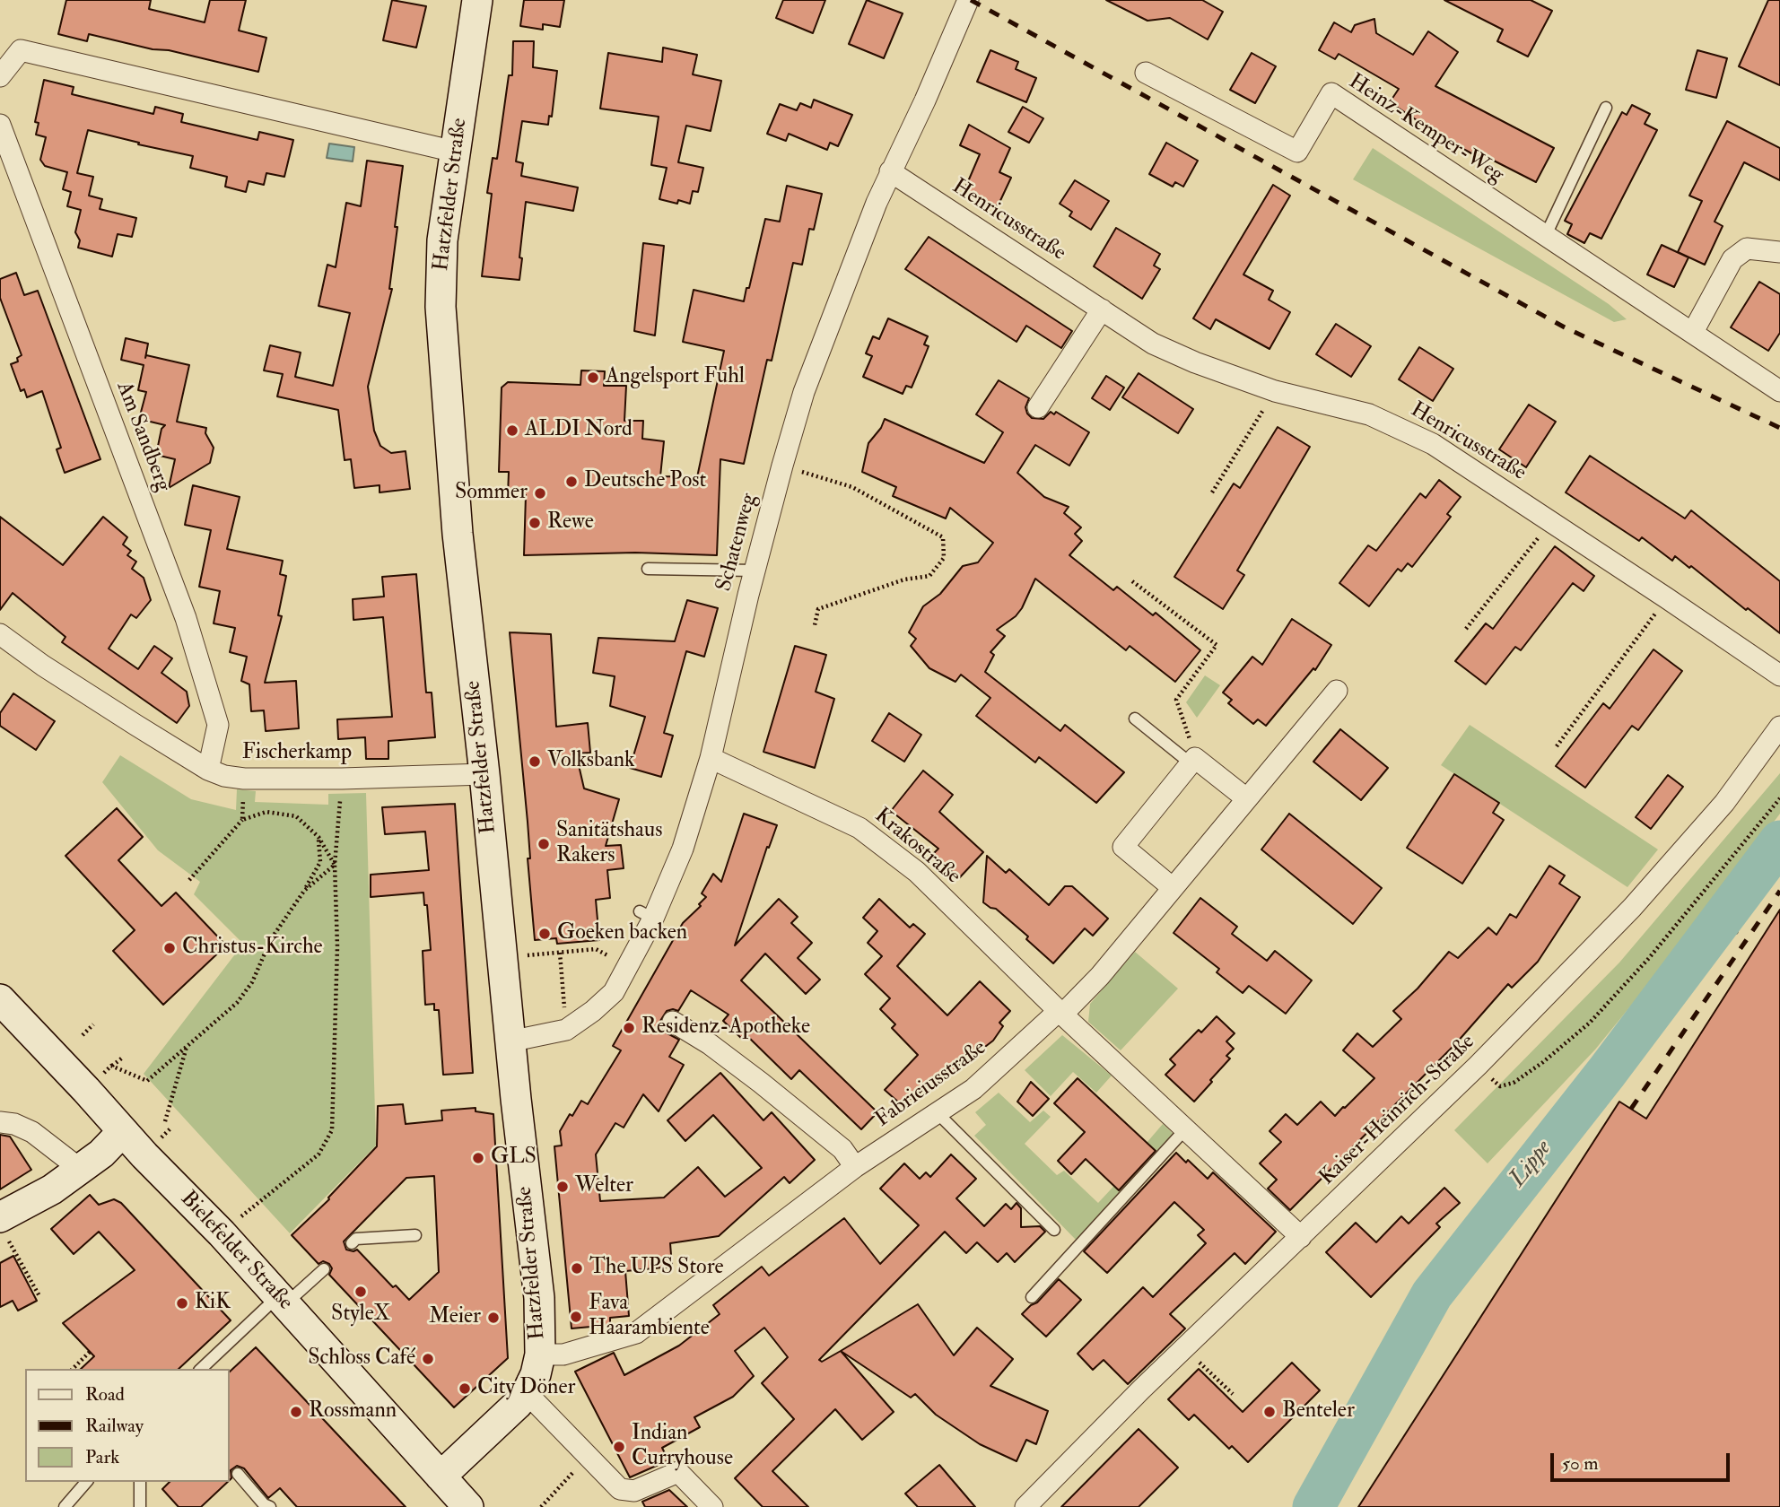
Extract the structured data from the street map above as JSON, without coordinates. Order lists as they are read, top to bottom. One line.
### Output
{"streets":{"street":["Heinz-Kemper-Weg","Hatzfelder Straße","Henricusstraße","Am Sandberg","Schatenweg","Fischerkamp","Krakostraße","Fabriciusstraße","Kaiser-Heinrich-Straße","Bielefelder Straße"]},"crossings":[["Hatzfelder Straße","Schatenweg"],["Hatzfelder Straße","Fischerkamp"],["Hatzfelder Straße","Fabriciusstraße"],["Hatzfelder Straße","Bielefelder Straße"],["Henricusstraße","Schatenweg"],["Am Sandberg","Fischerkamp"],["Schatenweg","Krakostraße"],["Krakostraße","Fabriciusstraße"],["Krakostraße","Kaiser-Heinrich-Straße"]],"water":["Lippe"],"places":["Angelsport Fuhl","ALDI Nord","Deutsche Post","Sommer","Rewe","Volksbank","Sanitätshaus Rakers","Goeken backen","Christus-Kirche","Residenz-Apotheke","GLS","Welter","The UPS Store","StyleX","KiK","Fava Haarambiente","Meier","Schloss Café","City Döner","Rossmann","Benteler","Indian Curryhouse"],"legend":["Road","Railway","Park"],"scale_bar":"50 m"}
